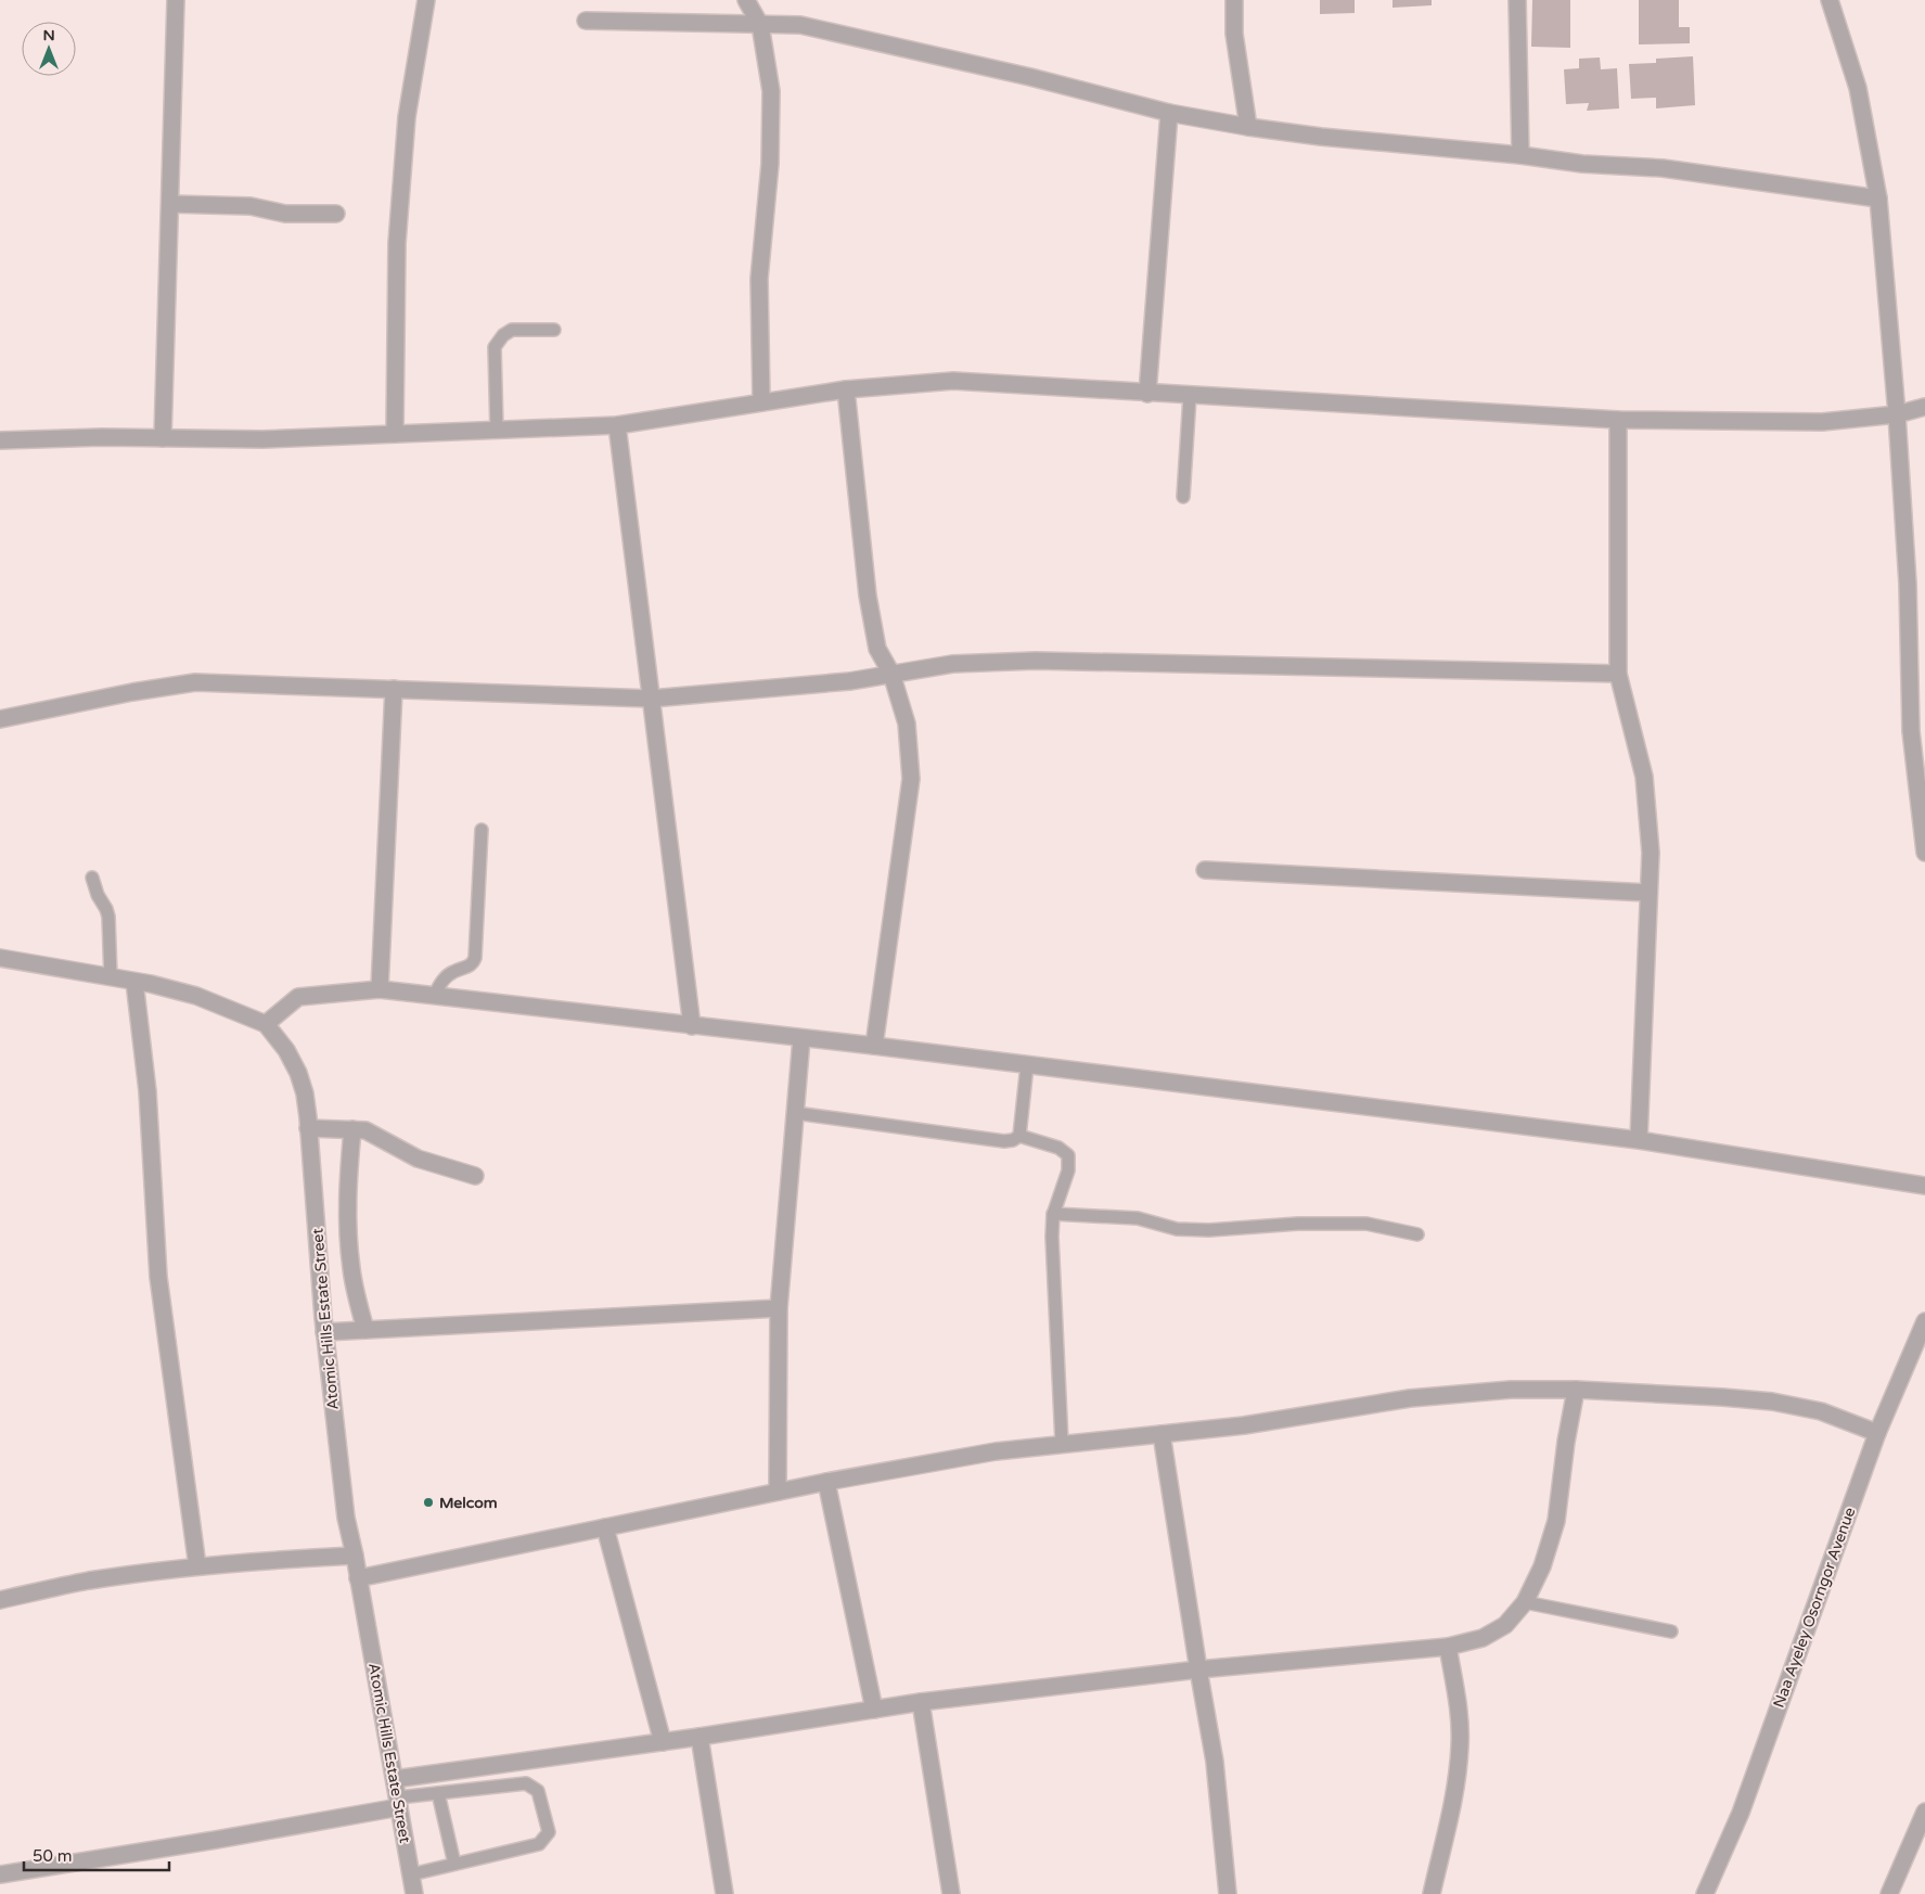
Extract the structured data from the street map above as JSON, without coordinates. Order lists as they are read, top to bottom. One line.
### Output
{"streets":{"street":["Atomic Hills Estate Street","Naa Ayeley Osorngor Avenue"]},"places":["Melcom"],"scale_bar":"50 m","north":"top"}
